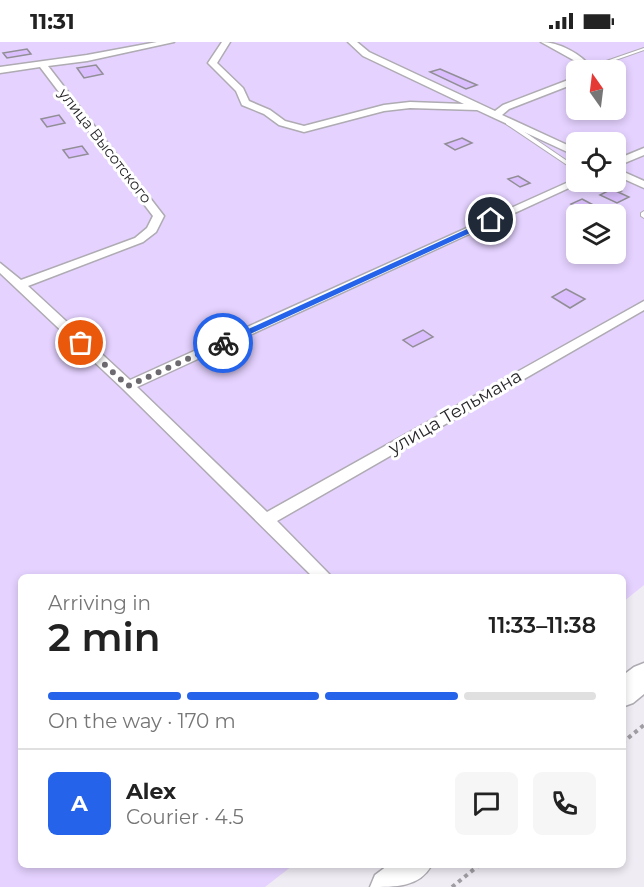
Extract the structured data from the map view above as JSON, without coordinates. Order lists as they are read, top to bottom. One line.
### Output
{"streets":{"street":["улица Высотского","улица Тельмана"]},"north":"top","page":{"status":"11:31","heading":["2 min","Arriving in","11:33–11:38"],"panel":["Alex","Courier · 4.5"],"bar":"On the way · 170 m","round":"A"}}
